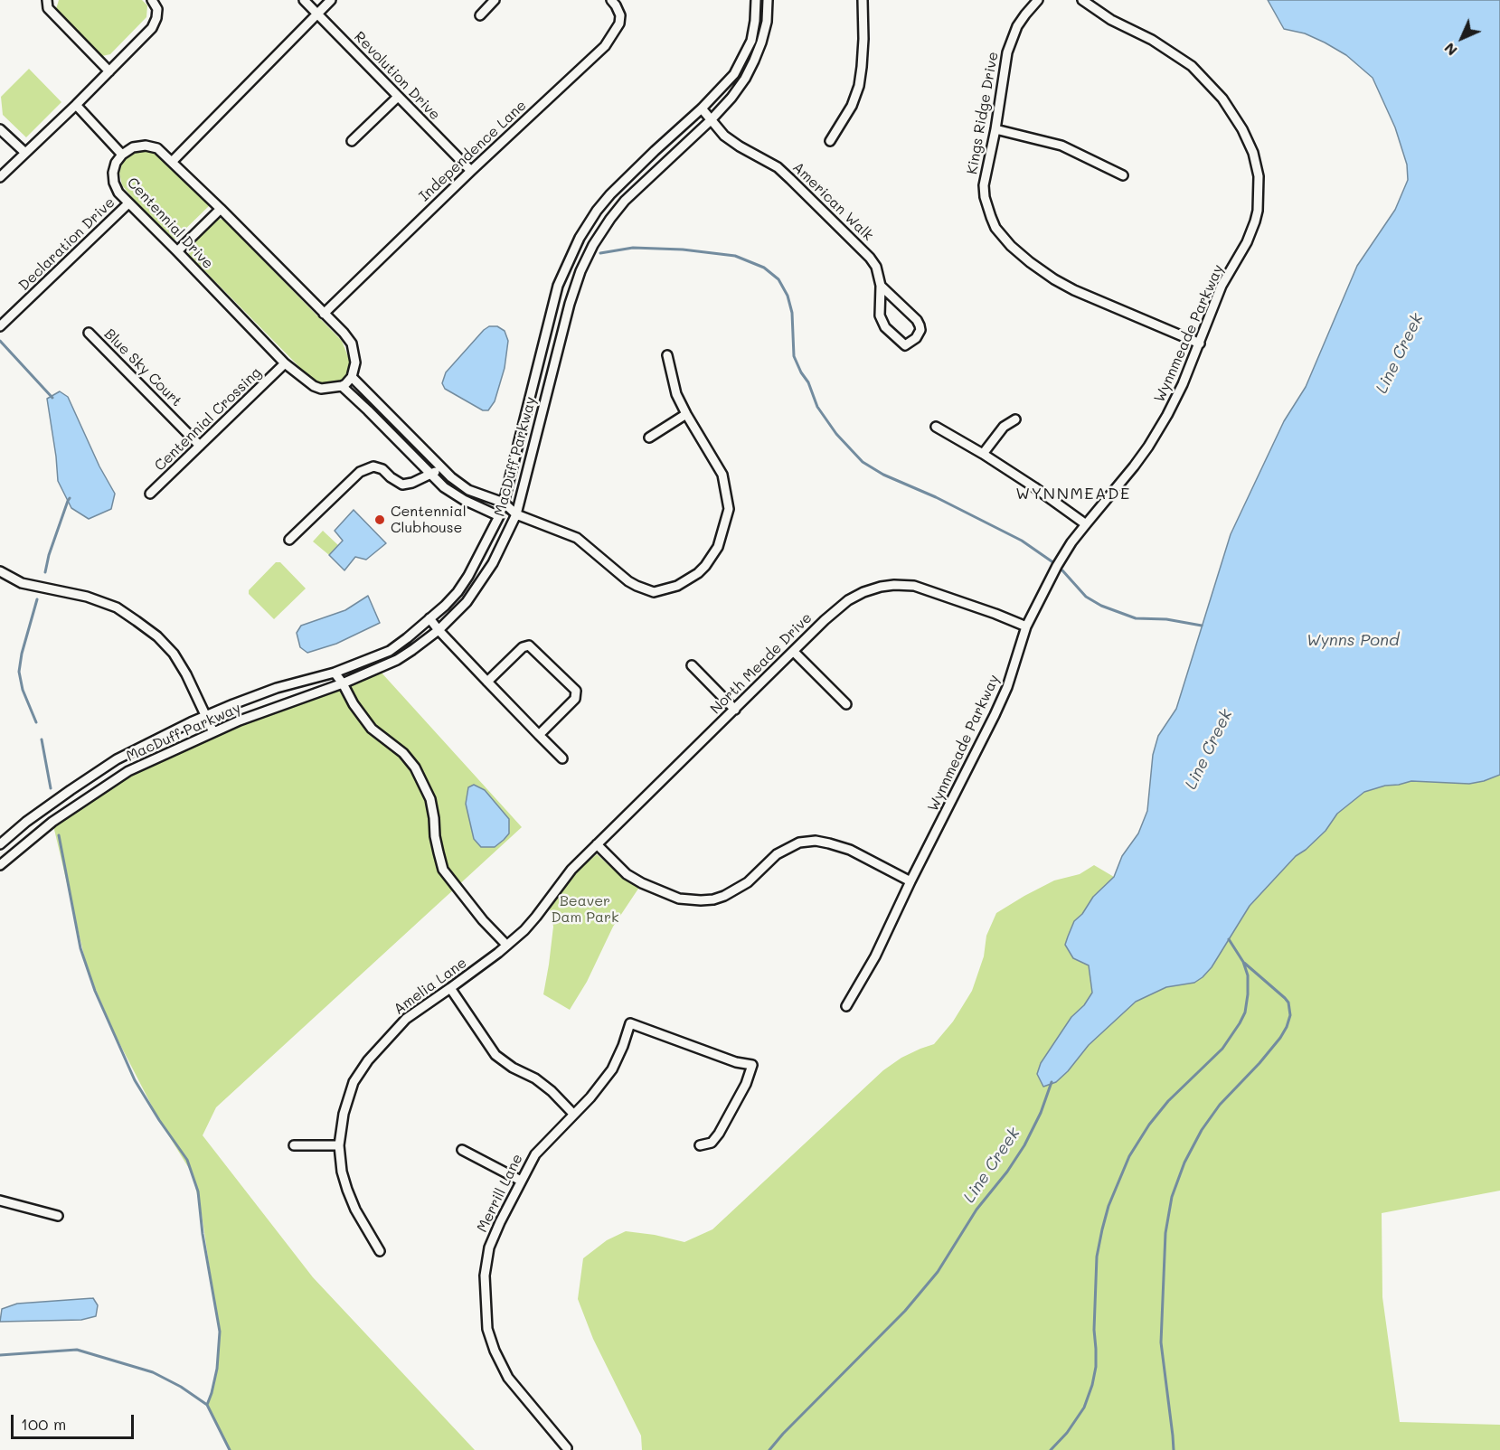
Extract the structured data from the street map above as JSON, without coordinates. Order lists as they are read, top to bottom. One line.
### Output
{"streets":{"street":["Revolution Drive","Kings Ridge Drive","Independence Lane","American Walk","Centennial Drive","Declaration Drive","Wynnmeade Parkway","Blue Sky Court","Centennial Crossing","MacDuff Parkway","North Meade Drive","Amelia Lane","Merrill Lane"]},"crossings":[["Revolution Drive","Independence Lane"],["Kings Ridge Drive","Wynnmeade Parkway"],["American Walk","MacDuff Parkway"],["Centennial Drive","Declaration Drive"],["Centennial Drive","Centennial Crossing"],["Wynnmeade Parkway","North Meade Drive"],["Blue Sky Court","Centennial Crossing"],["North Meade Drive","Amelia Lane"]],"districts":["WYNNMEADE"],"water":["Line Creek","Wynns Pond"],"parks":["Beaver Dam Park"],"places":["Centennial Clubhouse"],"scale_bar":"100 m","north":"bottom left"}
